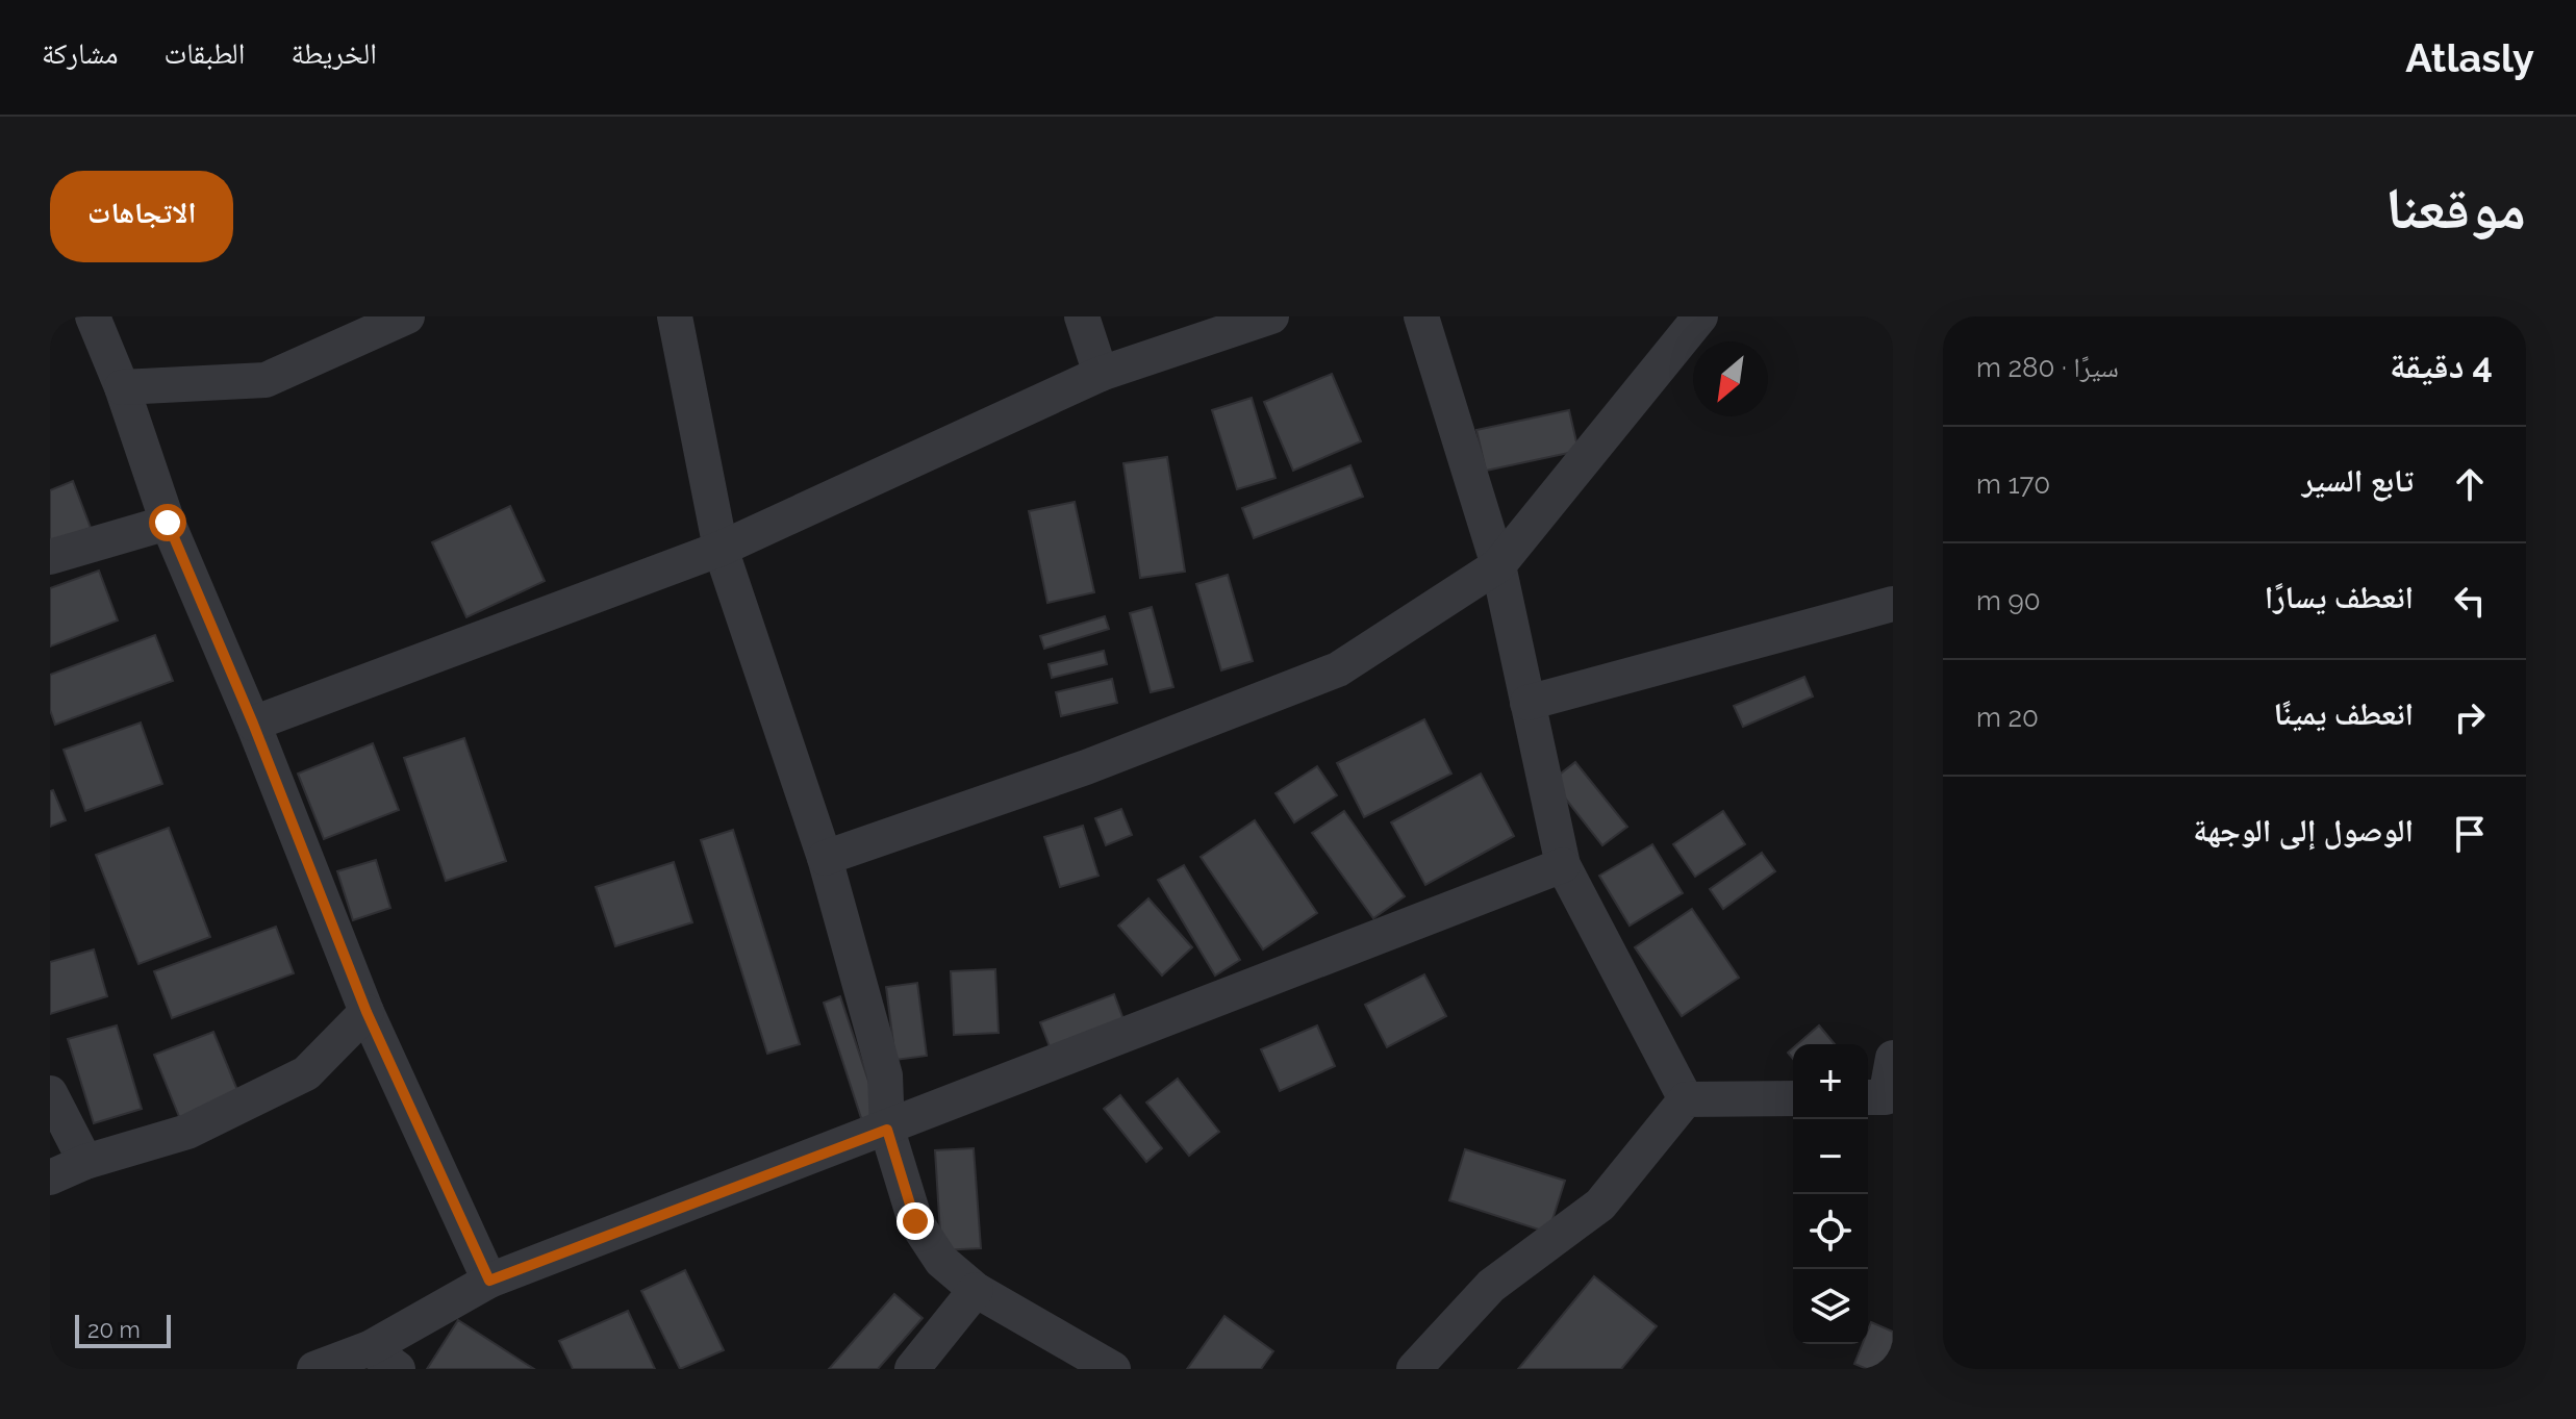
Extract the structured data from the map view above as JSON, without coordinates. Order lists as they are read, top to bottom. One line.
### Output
{"scale_bar":"20 m","north":"bottom left","page":{"header":"Atlasly","nav":["الخريطة","الطبقات","مشاركة"],"title":"موقعنا","buttons":"الاتجاهات","heading":["4 دقيقة","سيرًا · 280 m"],"list":[["تابع السير","170 m"],["انعطف يسارًا","90 m"],["انعطف يمينًا","20 m"],"الوصول إلى الوجهة"],"map_buttons":["+","−"],"scale":"20 m"}}
